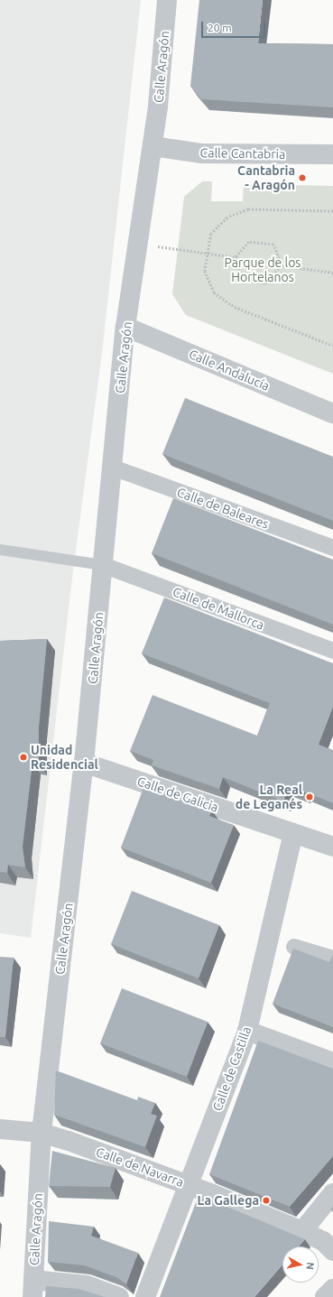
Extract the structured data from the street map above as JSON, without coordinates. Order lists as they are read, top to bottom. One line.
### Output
{"streets":{"street":["Calle Aragón","Calle Cantabria","Calle Andalucía","Calle de Baleares","Calle de Mallorca","Calle de Galicia","Calle de Castilla","Calle de Navarra"]},"crossings":[["Calle Aragón","Calle Cantabria"],["Calle Aragón","Calle Andalucía"],["Calle Aragón","Calle de Baleares"],["Calle Aragón","Calle de Mallorca"],["Calle Aragón","Calle de Galicia"],["Calle Aragón","Calle de Navarra"],["Calle de Galicia","Calle de Castilla"],["Calle de Castilla","Calle de Navarra"]],"parks":["Parque de los Hortelanos"],"places":["Cantabria - Aragón","Unidad Residencial","La Real de Leganés","La Gallega"],"scale_bar":"20 m","north":"right"}
